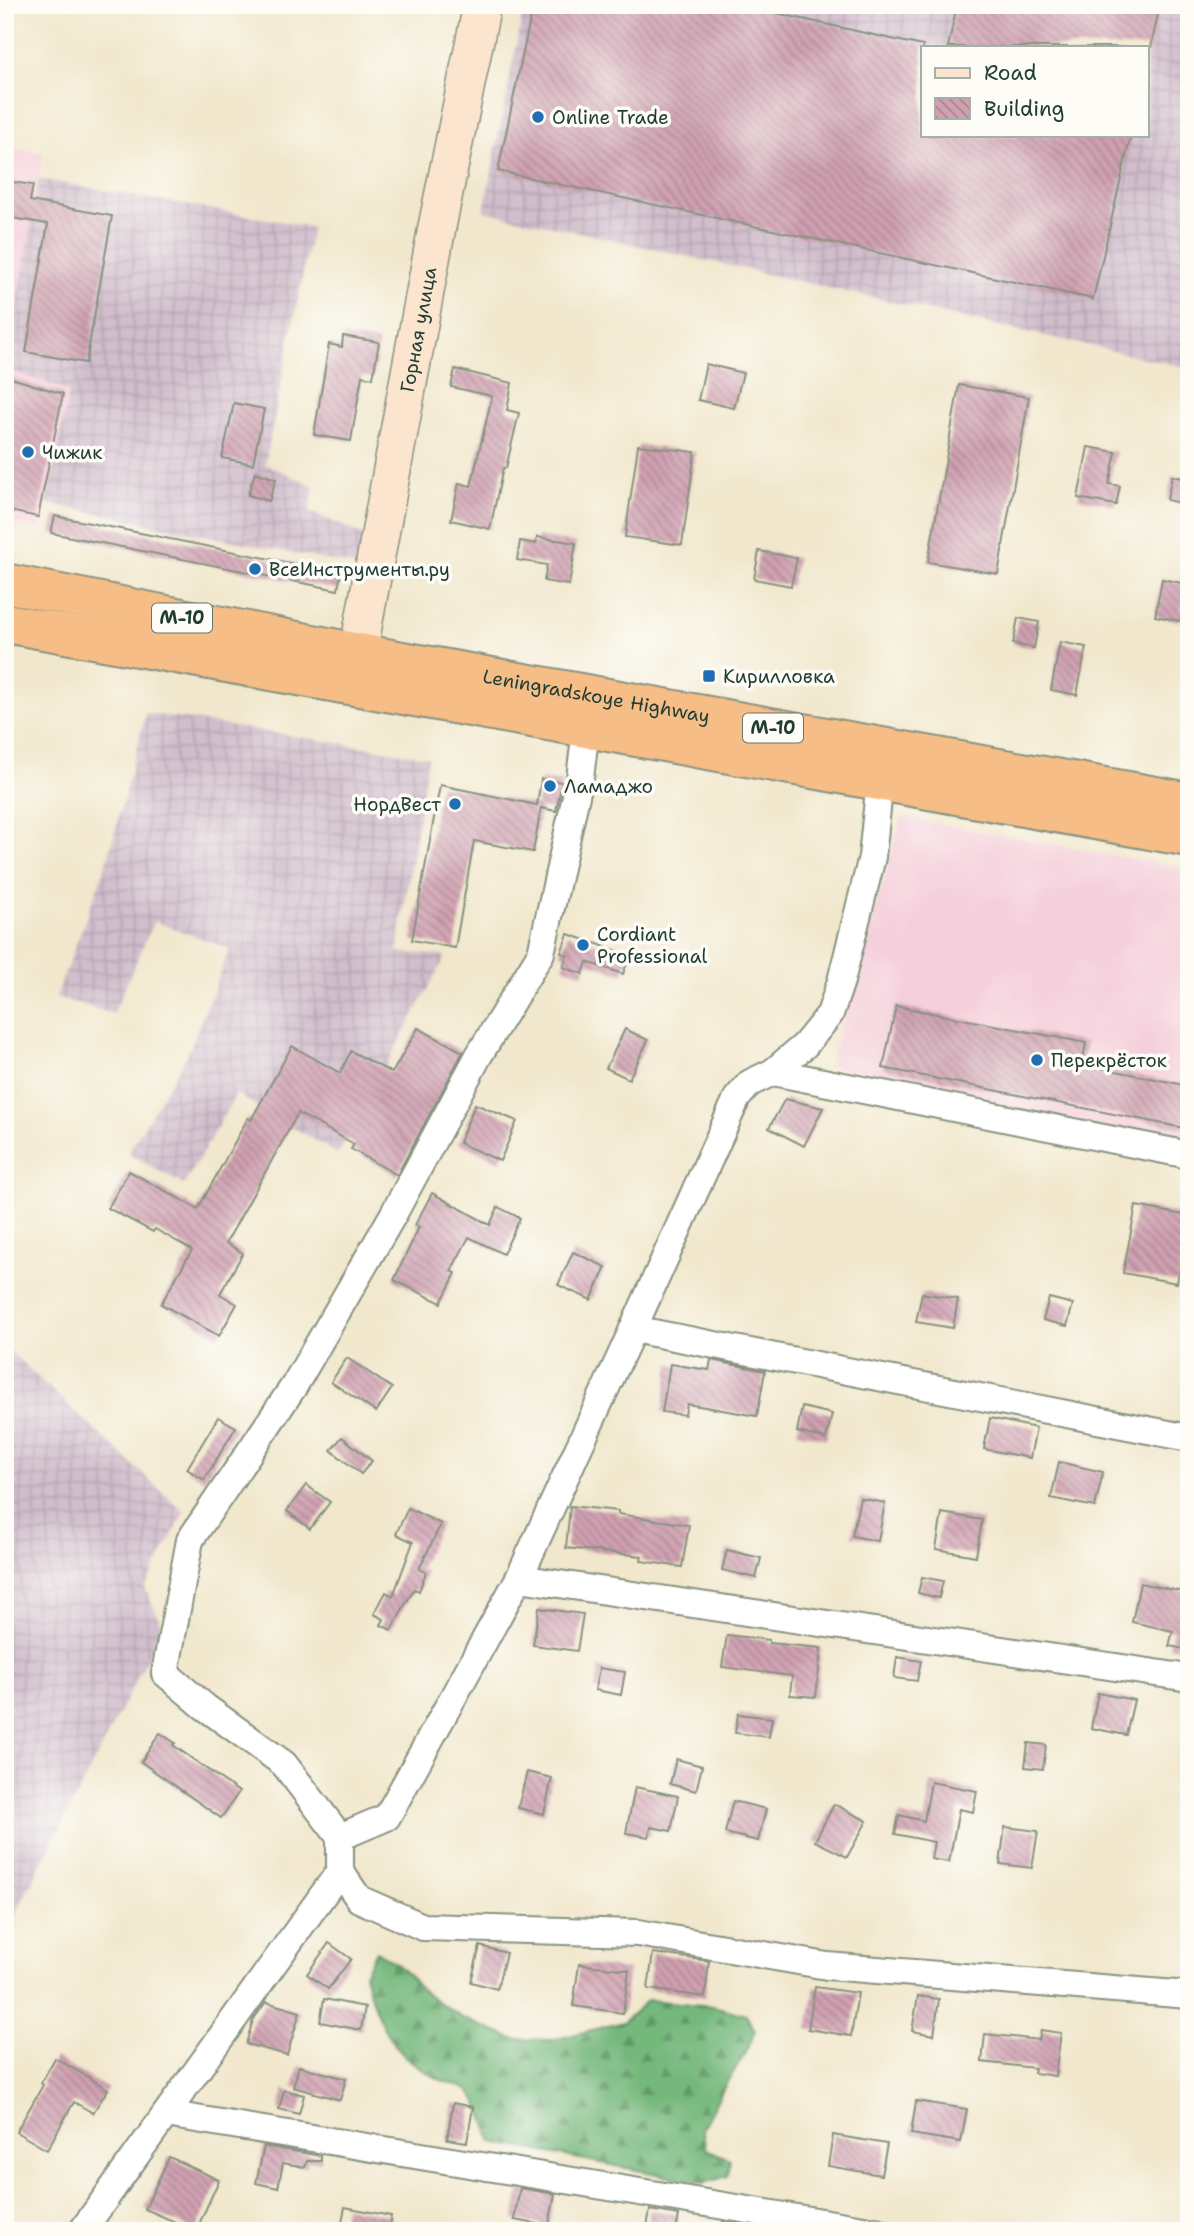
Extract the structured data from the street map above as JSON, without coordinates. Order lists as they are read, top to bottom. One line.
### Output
{"streets":{"highway":["М-10","Leningradskoye Highway"],"street":["Горная улица"]},"crossings":[["Горная улица","Leningradskoye Highway"]],"places":{"other":["Online Trade","Чижик","ВсеИнструменты.ру","Ламаджо","НордВест","Cordiant Professional","Перекрёсток"],"transit":["Кирилловка"]},"legend":["Road","Building"]}
